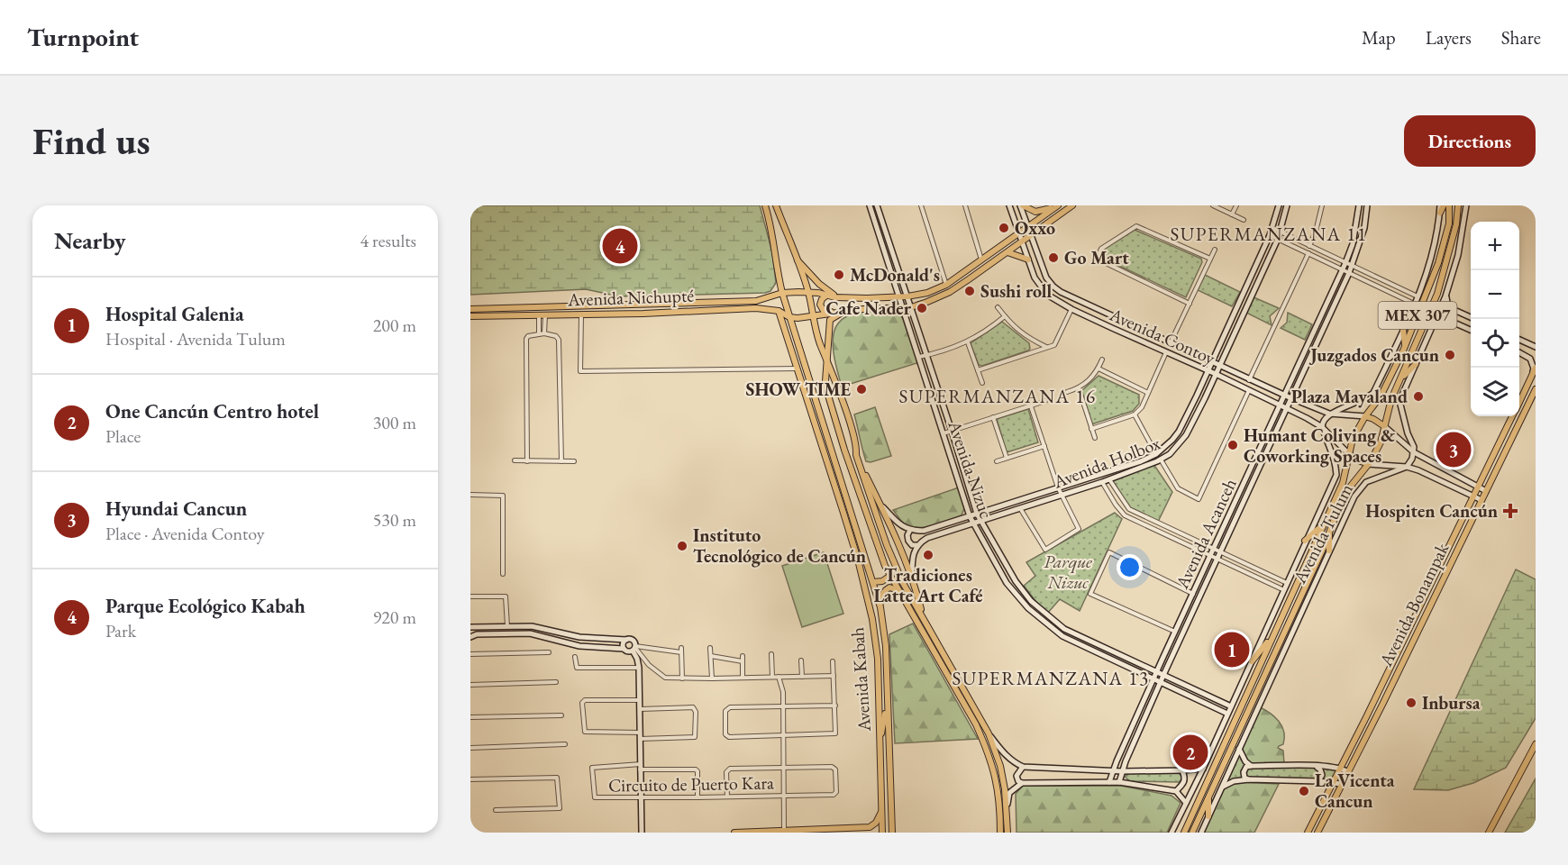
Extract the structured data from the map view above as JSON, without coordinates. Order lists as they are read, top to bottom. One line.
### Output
{"streets":{"main road":["Avenida Nichupté","MEX 307","Avenida Tulum","Avenida Bonampak","Avenida Kabah"],"street":["Avenida Contoy","Avenida Holbox","Avenida Nizuc","Avenida Acanceh","Circuito de Puerto Kara"]},"crossings":[["Avenida Nichupté","Avenida Kabah"],["MEX 307","Avenida Contoy"],["MEX 307","Avenida Tulum"],["Avenida Contoy","Avenida Holbox"],["Avenida Contoy","Avenida Acanceh"],["Avenida Contoy","Avenida Tulum"],["Avenida Holbox","Avenida Nizuc"],["Avenida Nizuc","Avenida Acanceh"],["Avenida Nizuc","Avenida Tulum"]],"districts":["SUPERMANZANA 11","SUPERMANZANA 16","SUPERMANZANA 13"],"parks":["Parque Nizuc"],"places":{"other":["Oxxo","Go Mart","McDonald's","Sushi roll","Cafe Nader","Juzgados Cancun","SHOW TIME","Plaza Mayaland","Humant Coliving & Coworking Spaces","Instituto Tecnológico de Cancún","Tradiciones Latte Art Café","Inbursa","La Vicenta Cancun"],"health":["Hospiten Cancún"]},"page":{"header":"Turnpoint","nav":["Map","Layers","Share"],"buttons":"Directions","title":"Find us","heading":["Nearby","4 results"],"map_buttons":["+","−"],"pins":["4","3","1","2"],"list":[{"mark":"1","name":"Hospital Galenia","note":"Hospital · Avenida Tulum","value":"200 m"},{"mark":"2","name":"One Cancún Centro hotel","note":"Place","value":"300 m"},{"mark":"3","name":"Hyundai Cancun","note":"Place · Avenida Contoy","value":"530 m"},{"mark":"4","name":"Parque Ecológico Kabah","note":"Park","value":"920 m"}]}}
